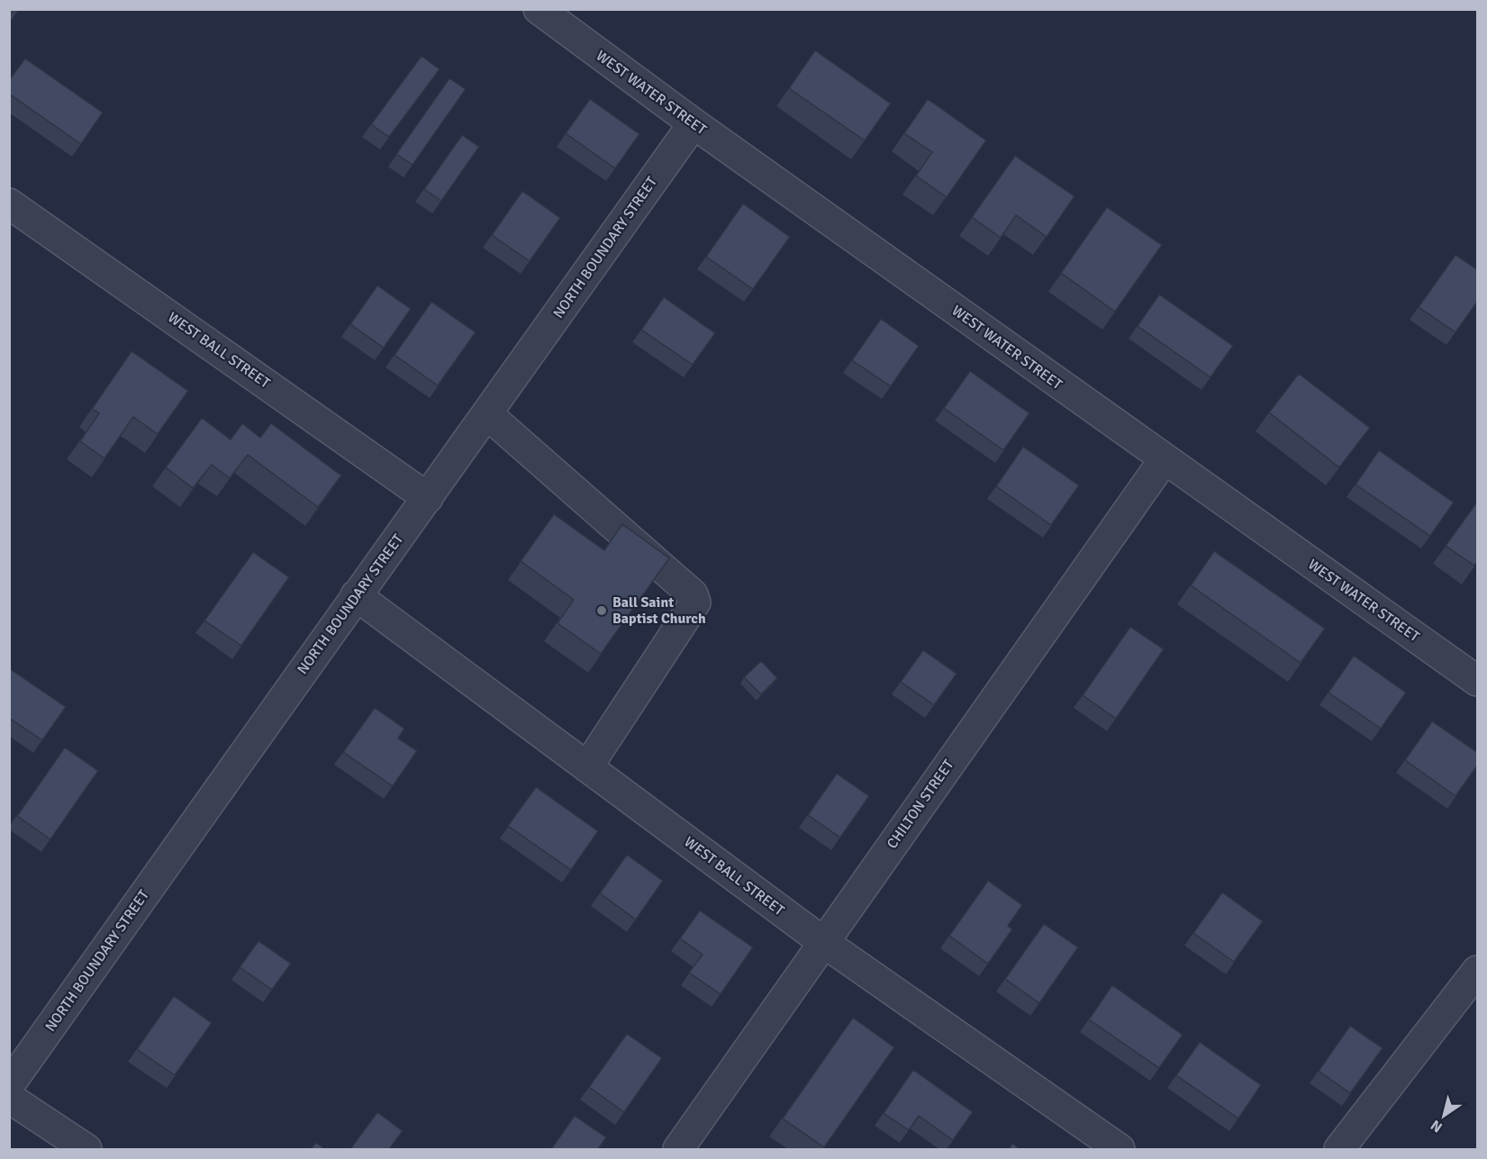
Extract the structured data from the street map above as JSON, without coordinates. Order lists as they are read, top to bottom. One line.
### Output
{"streets":{"street":["WEST WATER STREET","NORTH BOUNDARY STREET","WEST BALL STREET","CHILTON STREET"]},"crossings":[["WEST WATER STREET","NORTH BOUNDARY STREET"],["WEST WATER STREET","CHILTON STREET"],["NORTH BOUNDARY STREET","WEST BALL STREET"],["WEST BALL STREET","CHILTON STREET"]],"places":["Ball Saint Baptist Church"],"north":"bottom left"}
